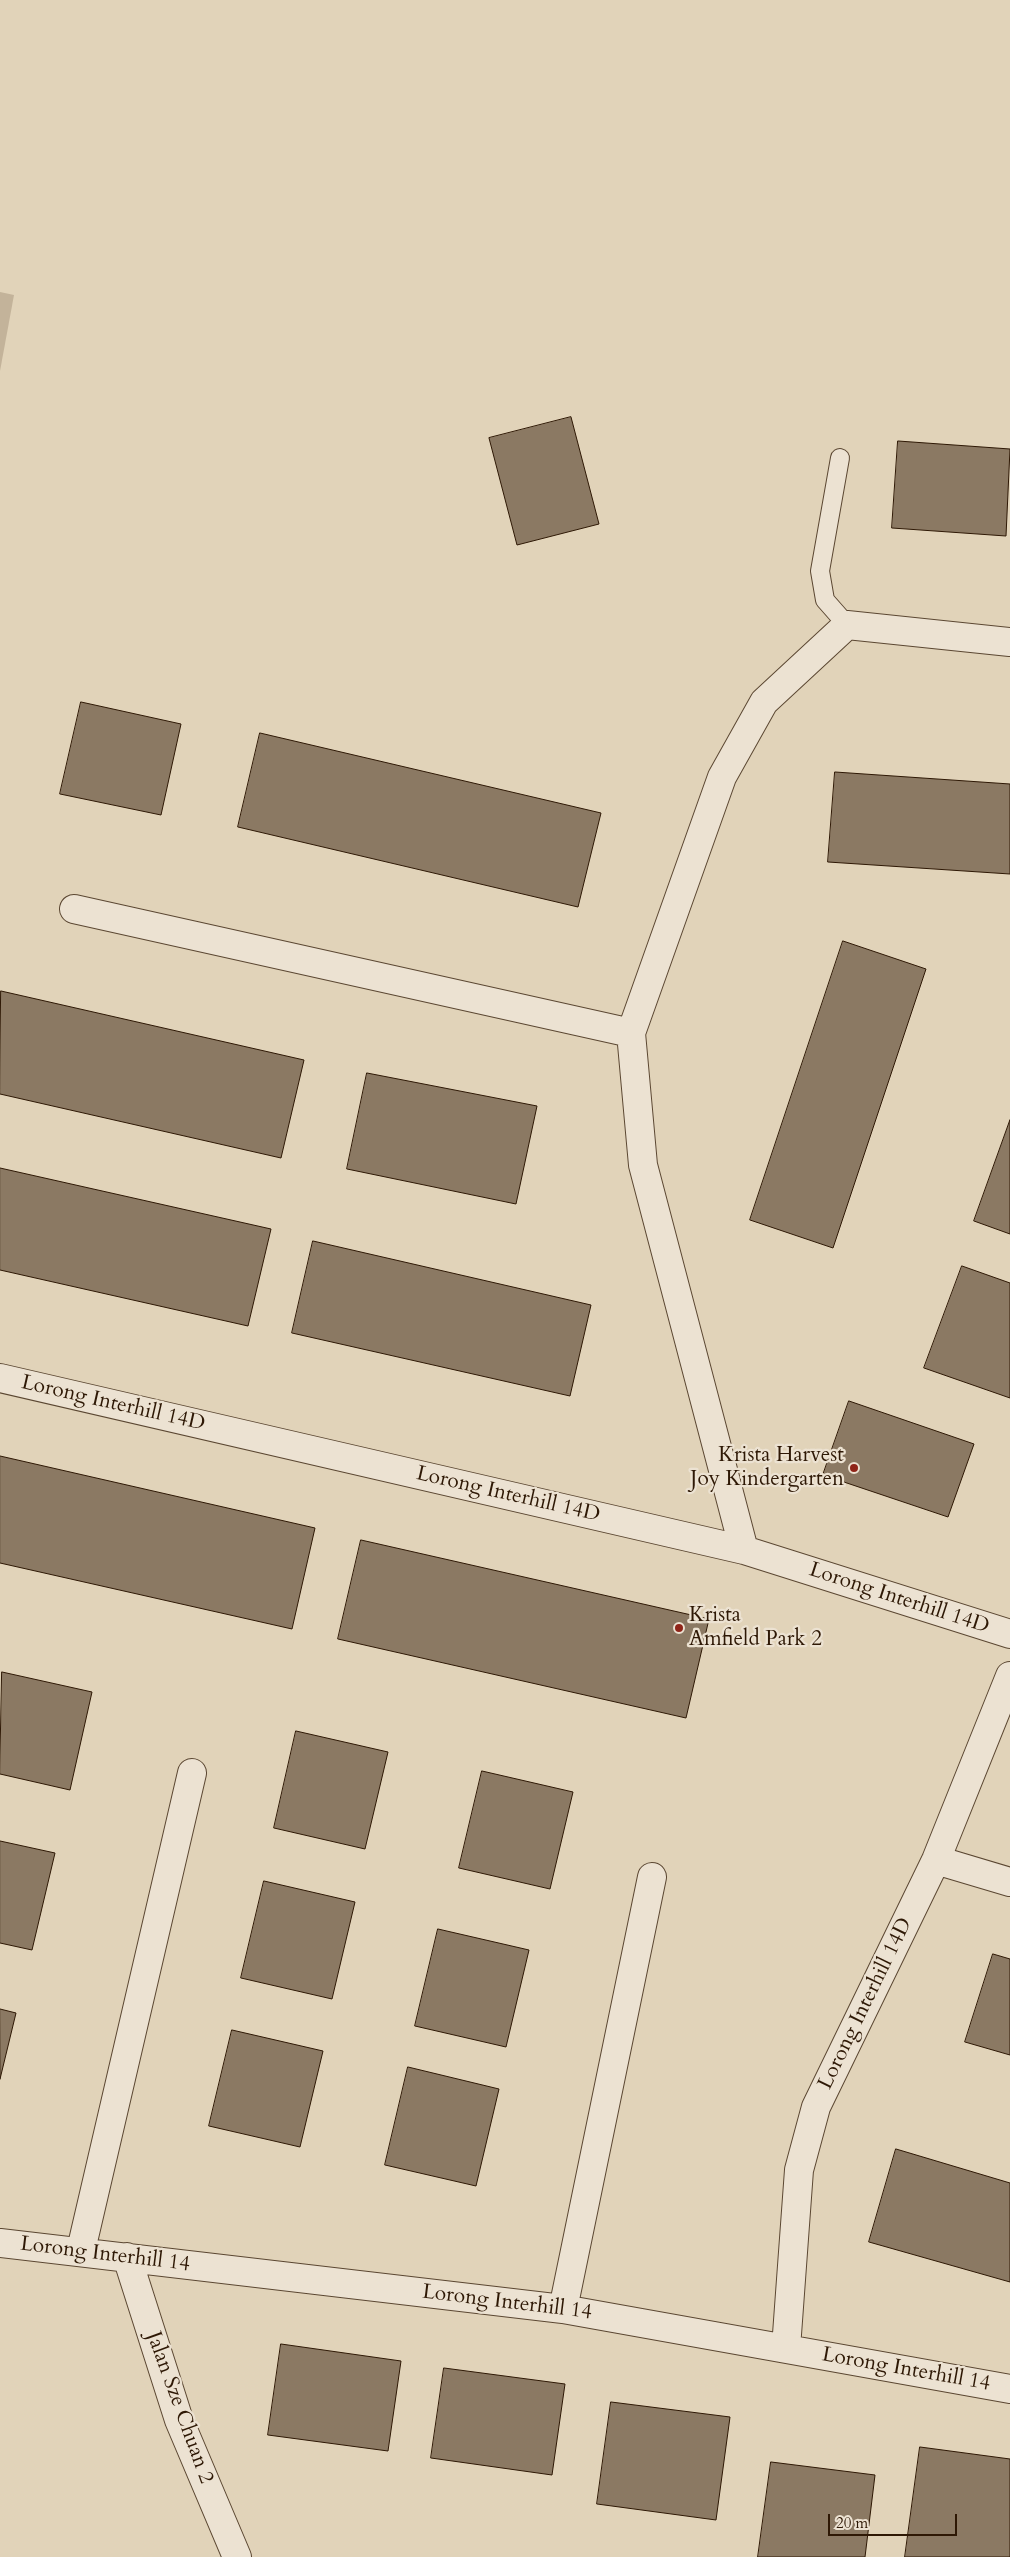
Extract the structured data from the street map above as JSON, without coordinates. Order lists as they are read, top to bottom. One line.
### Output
{"streets":{"street":["Lorong Interhill 14D","Lorong Interhill 14","Jalan Sze Chuan 2"]},"crossings":[["Lorong Interhill 14D","Lorong Interhill 14"],["Lorong Interhill 14","Jalan Sze Chuan 2"]],"places":["Krista Harvest Joy Kindergarten","Krista Amfield Park 2"],"scale_bar":"20 m"}
